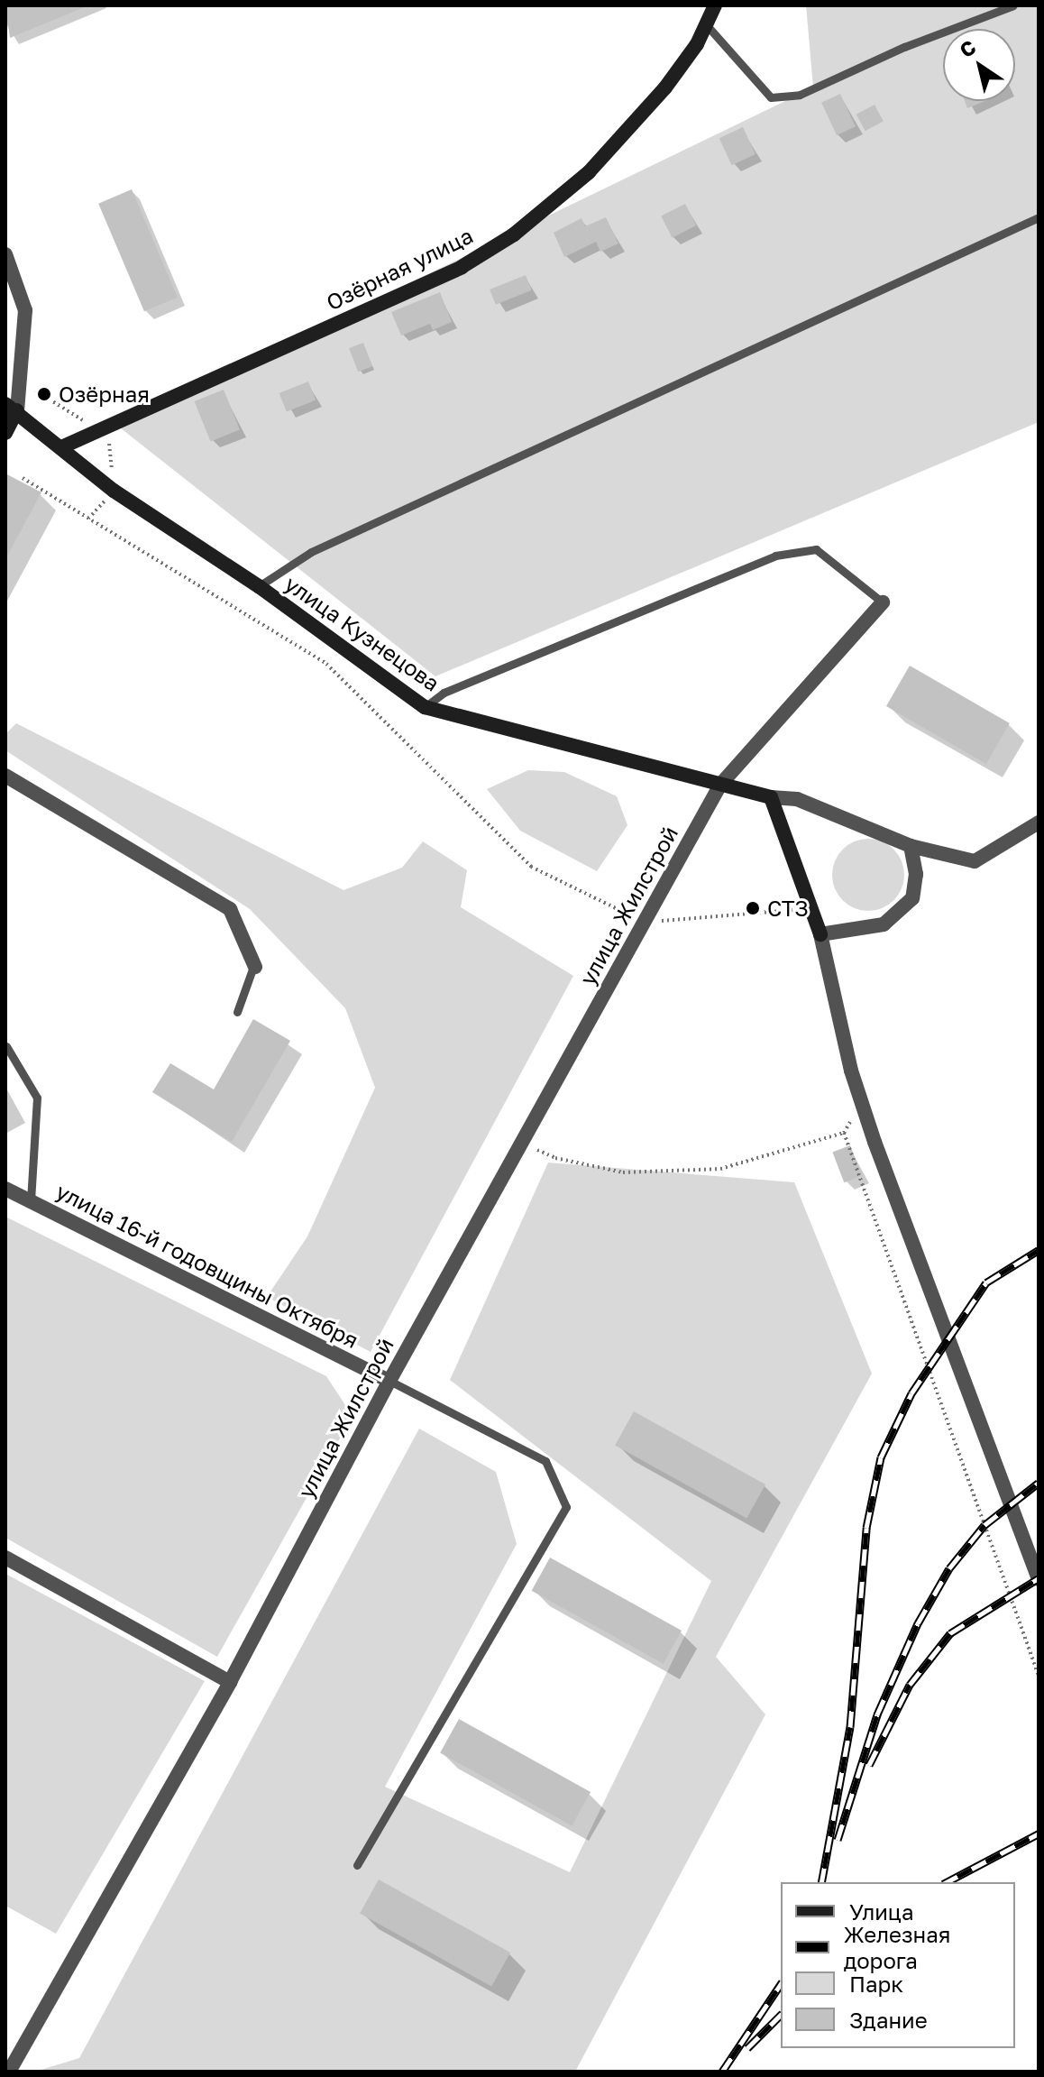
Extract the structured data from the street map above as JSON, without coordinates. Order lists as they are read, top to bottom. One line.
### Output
{"streets":{"street":["Озёрная улица","улица Кузнецова","улица Жилстрой","улица 16-й годовщины Октября"]},"crossings":[["Озёрная улица","улица Кузнецова"],["улица Кузнецова","улица Жилстрой"],["улица Жилстрой","улица 16-й годовщины Октября"]],"places":["Озёрная","СТЗ"],"legend":["Улица","Железная дорога","Парк","Здание"],"north":"top left"}
